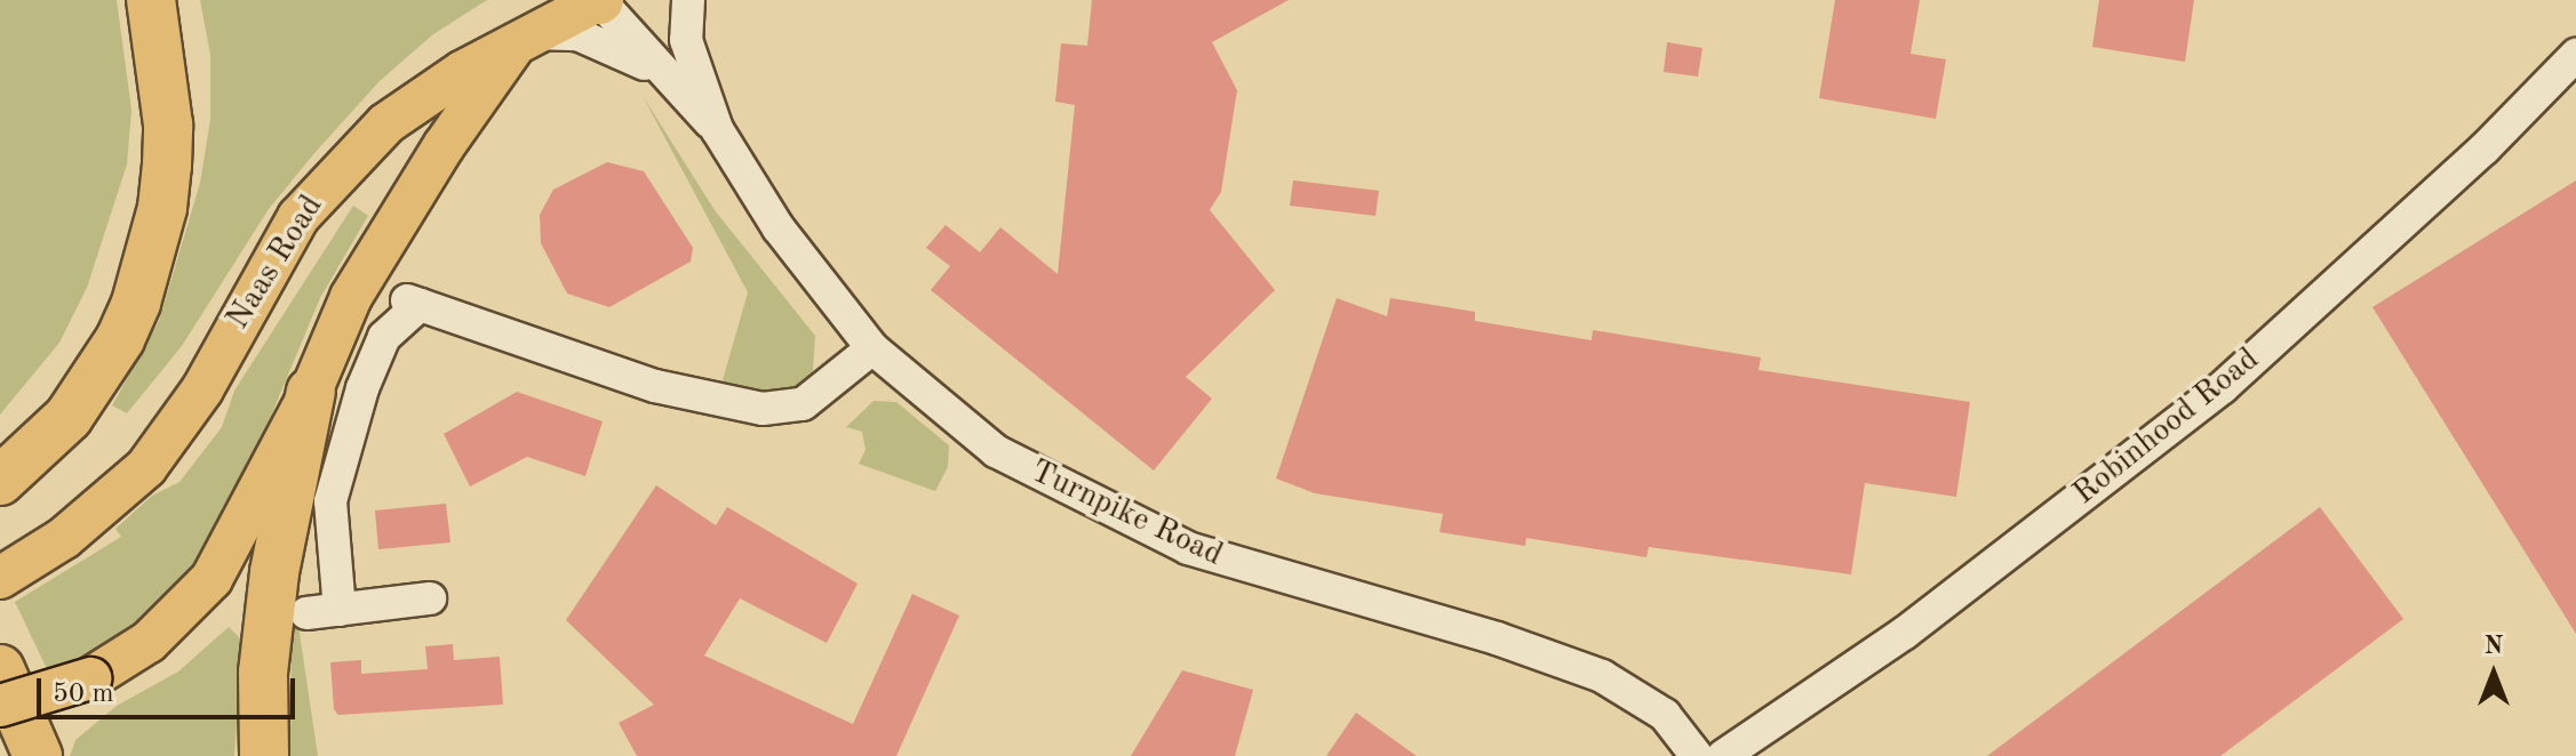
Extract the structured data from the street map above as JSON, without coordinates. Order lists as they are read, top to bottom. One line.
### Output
{"streets":{"main road":["Naas Road"],"street":["Robinhood Road","Turnpike Road"]},"scale_bar":"50 m","north":"top"}
